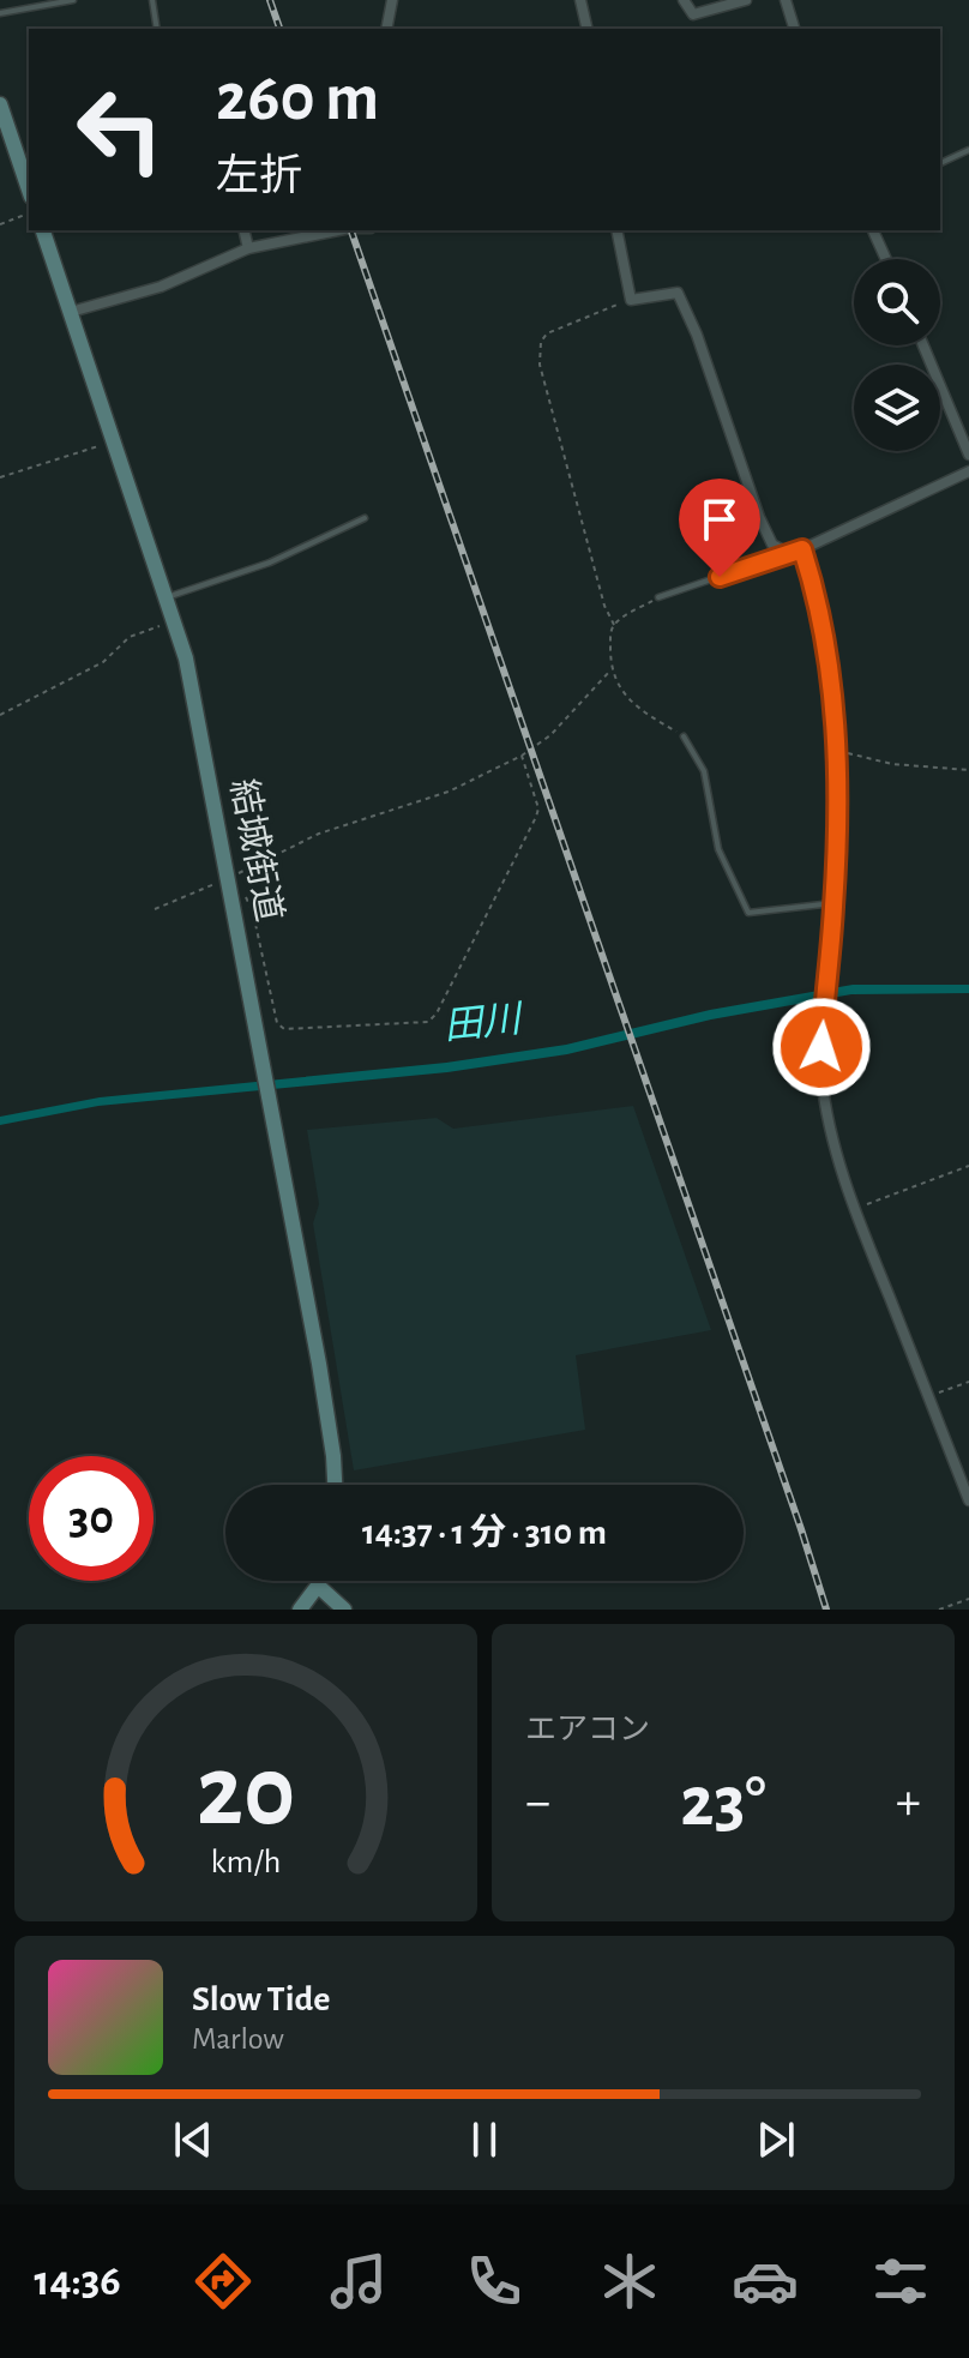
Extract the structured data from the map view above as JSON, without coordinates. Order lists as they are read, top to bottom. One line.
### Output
{"streets":{"street":["結城街道"]},"water":["田川"],"page":{"turn":["260 m","左折"],"limit":"30","trip":"14:37 · 1 分 · 310 m","tile":"エアコン","heat":["−","23°","+"],"song":["Slow Tide","Marlow"],"tabs":"14:36","gauge":["20","km/h"]}}
